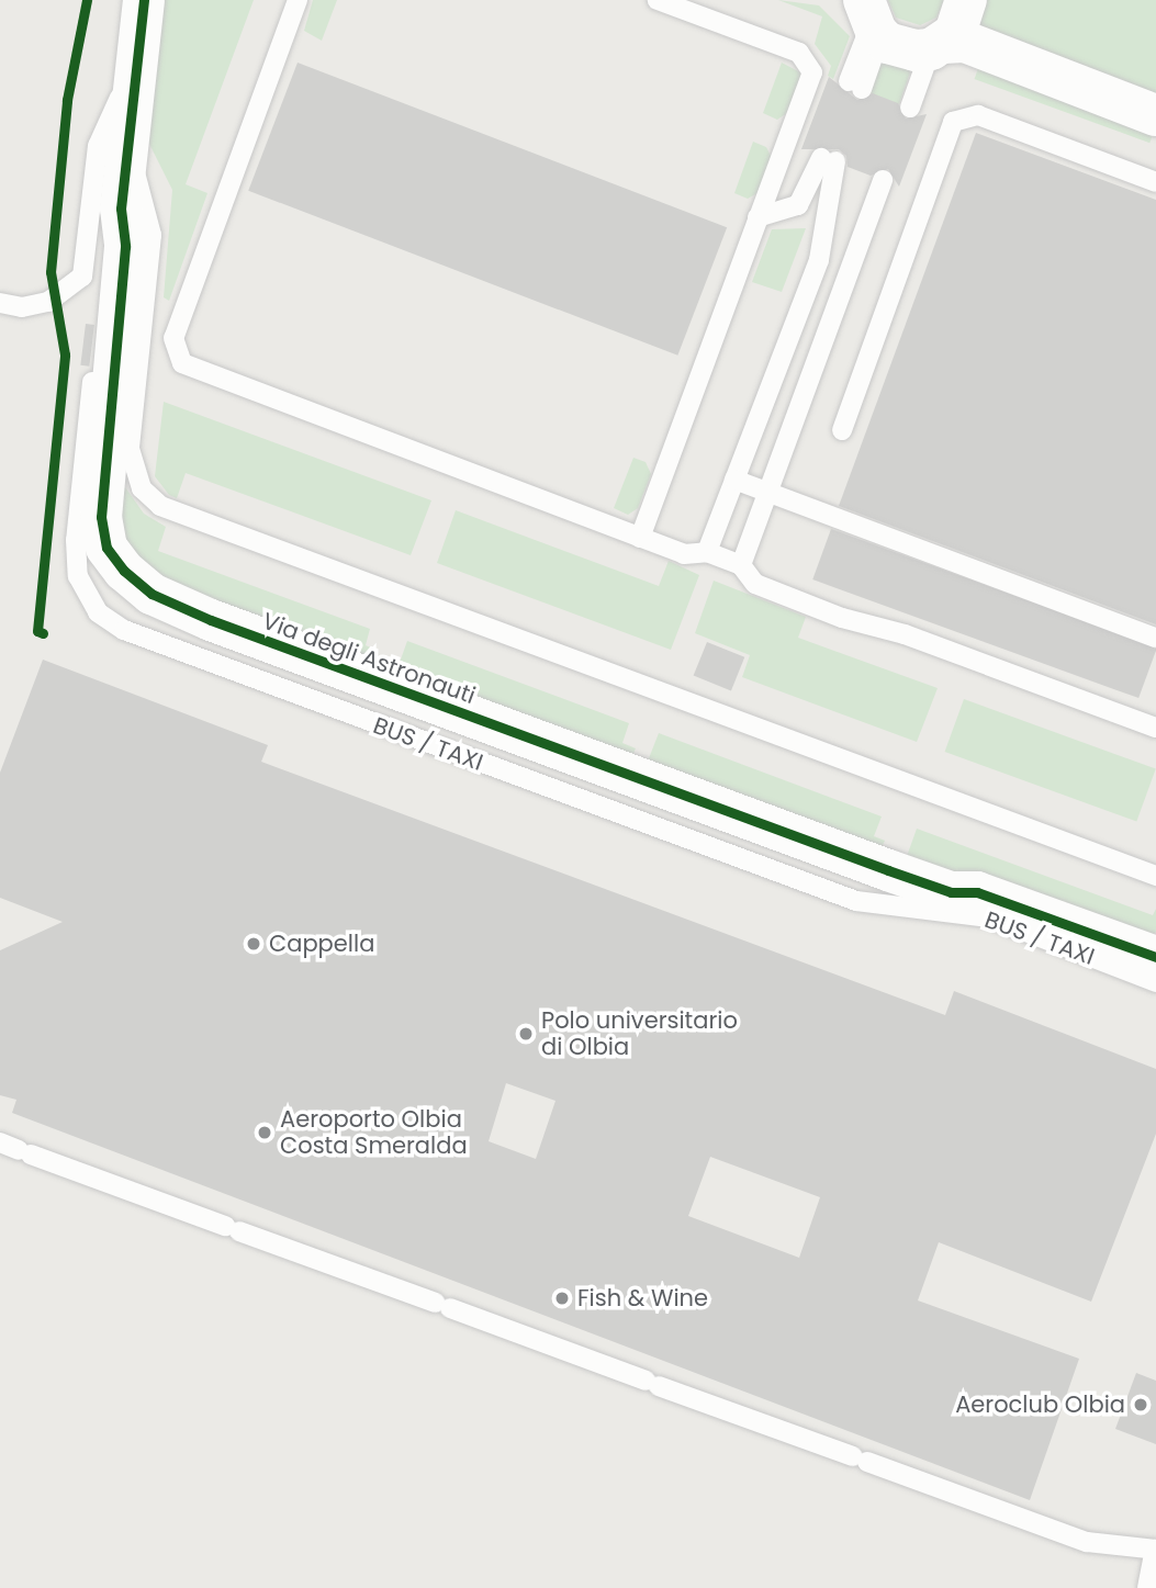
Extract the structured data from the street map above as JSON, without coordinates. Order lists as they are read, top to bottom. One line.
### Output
{"streets":{"street":["Via degli Astronauti"],"lane":["BUS / TAXI"]},"crossings":[["Via degli Astronauti","BUS / TAXI"]],"places":["Cappella","Polo universitario di Olbia","Aeroporto Olbia Costa Smeralda","Fish & Wine","Aeroclub Olbia"]}
